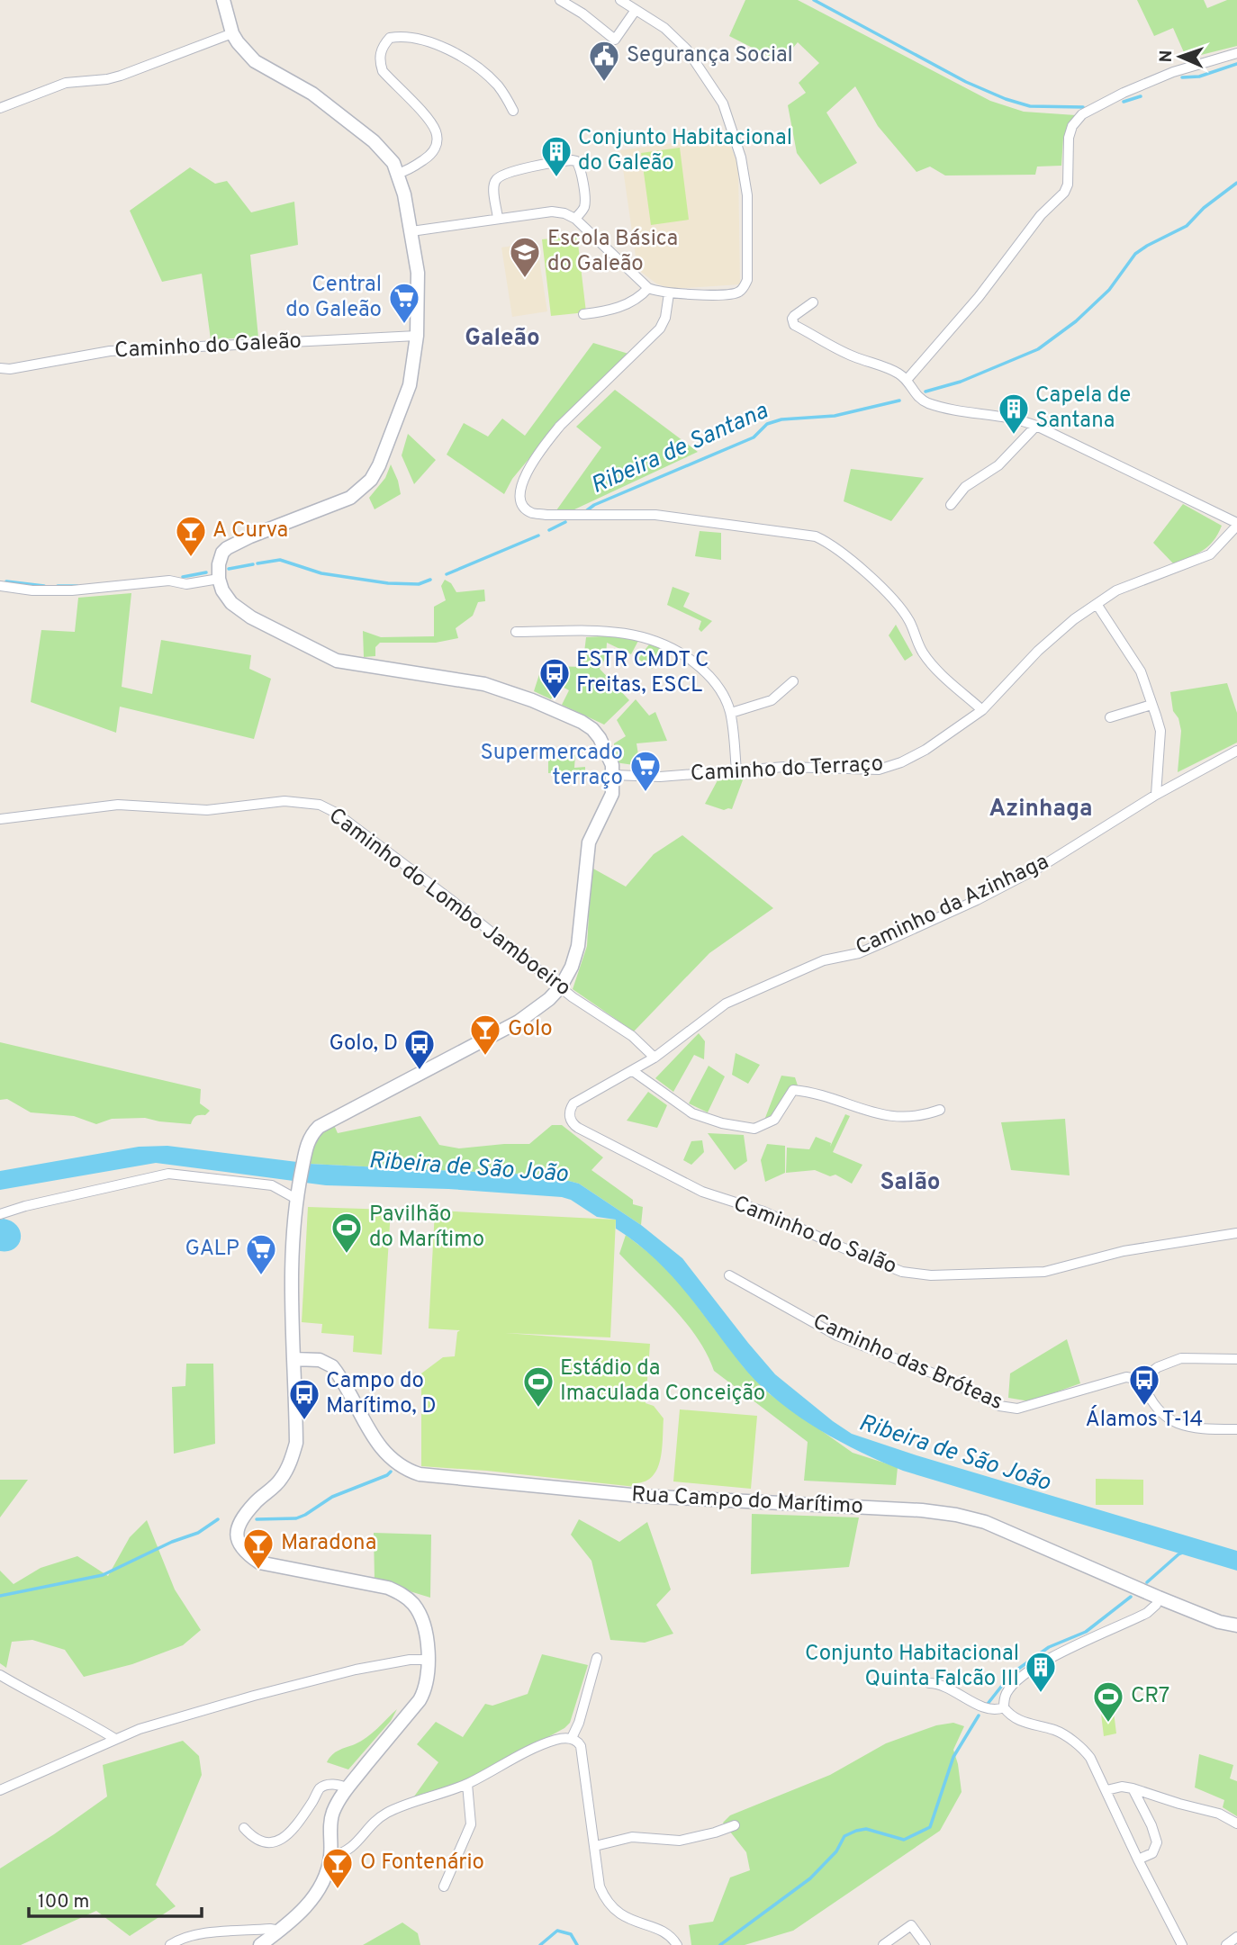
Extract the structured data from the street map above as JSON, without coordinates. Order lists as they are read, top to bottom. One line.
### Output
{"streets":{"main road":["Rua Campo do Marítimo"],"street":["Caminho do Galeão","Caminho do Terraço","Caminho do Lombo Jamboeiro","Caminho da Azinhaga","Caminho do Salão","Caminho das Bróteas"]},"crossings":[["Caminho do Lombo Jamboeiro","Caminho da Azinhaga"],["Caminho da Azinhaga","Caminho do Salão"]],"districts":["Galeão","Azinhaga","Salão"],"water":["Ribeira de Santana","Ribeira de São João"],"places":{"public building":["Segurança Social"],"building":["Conjunto Habitacional do Galeão","Capela de Santana","Conjunto Habitacional Quinta Falcão III"],"school or university":["Escola Básica do Galeão"],"supermarket":["Central do Galeão","Supermercado terraço","GALP"],"bar":["A Curva","Golo","Maradona","O Fontenário"],"bus stop":["ESTR CMDT C Freitas, ESCL","Golo, D","Álamos T-14","Campo do Marítimo, D"],"sports":["Pavilhão do Marítimo","Estádio da Imaculada Conceição","CR7"]},"scale_bar":"100 m","north":"left"}
